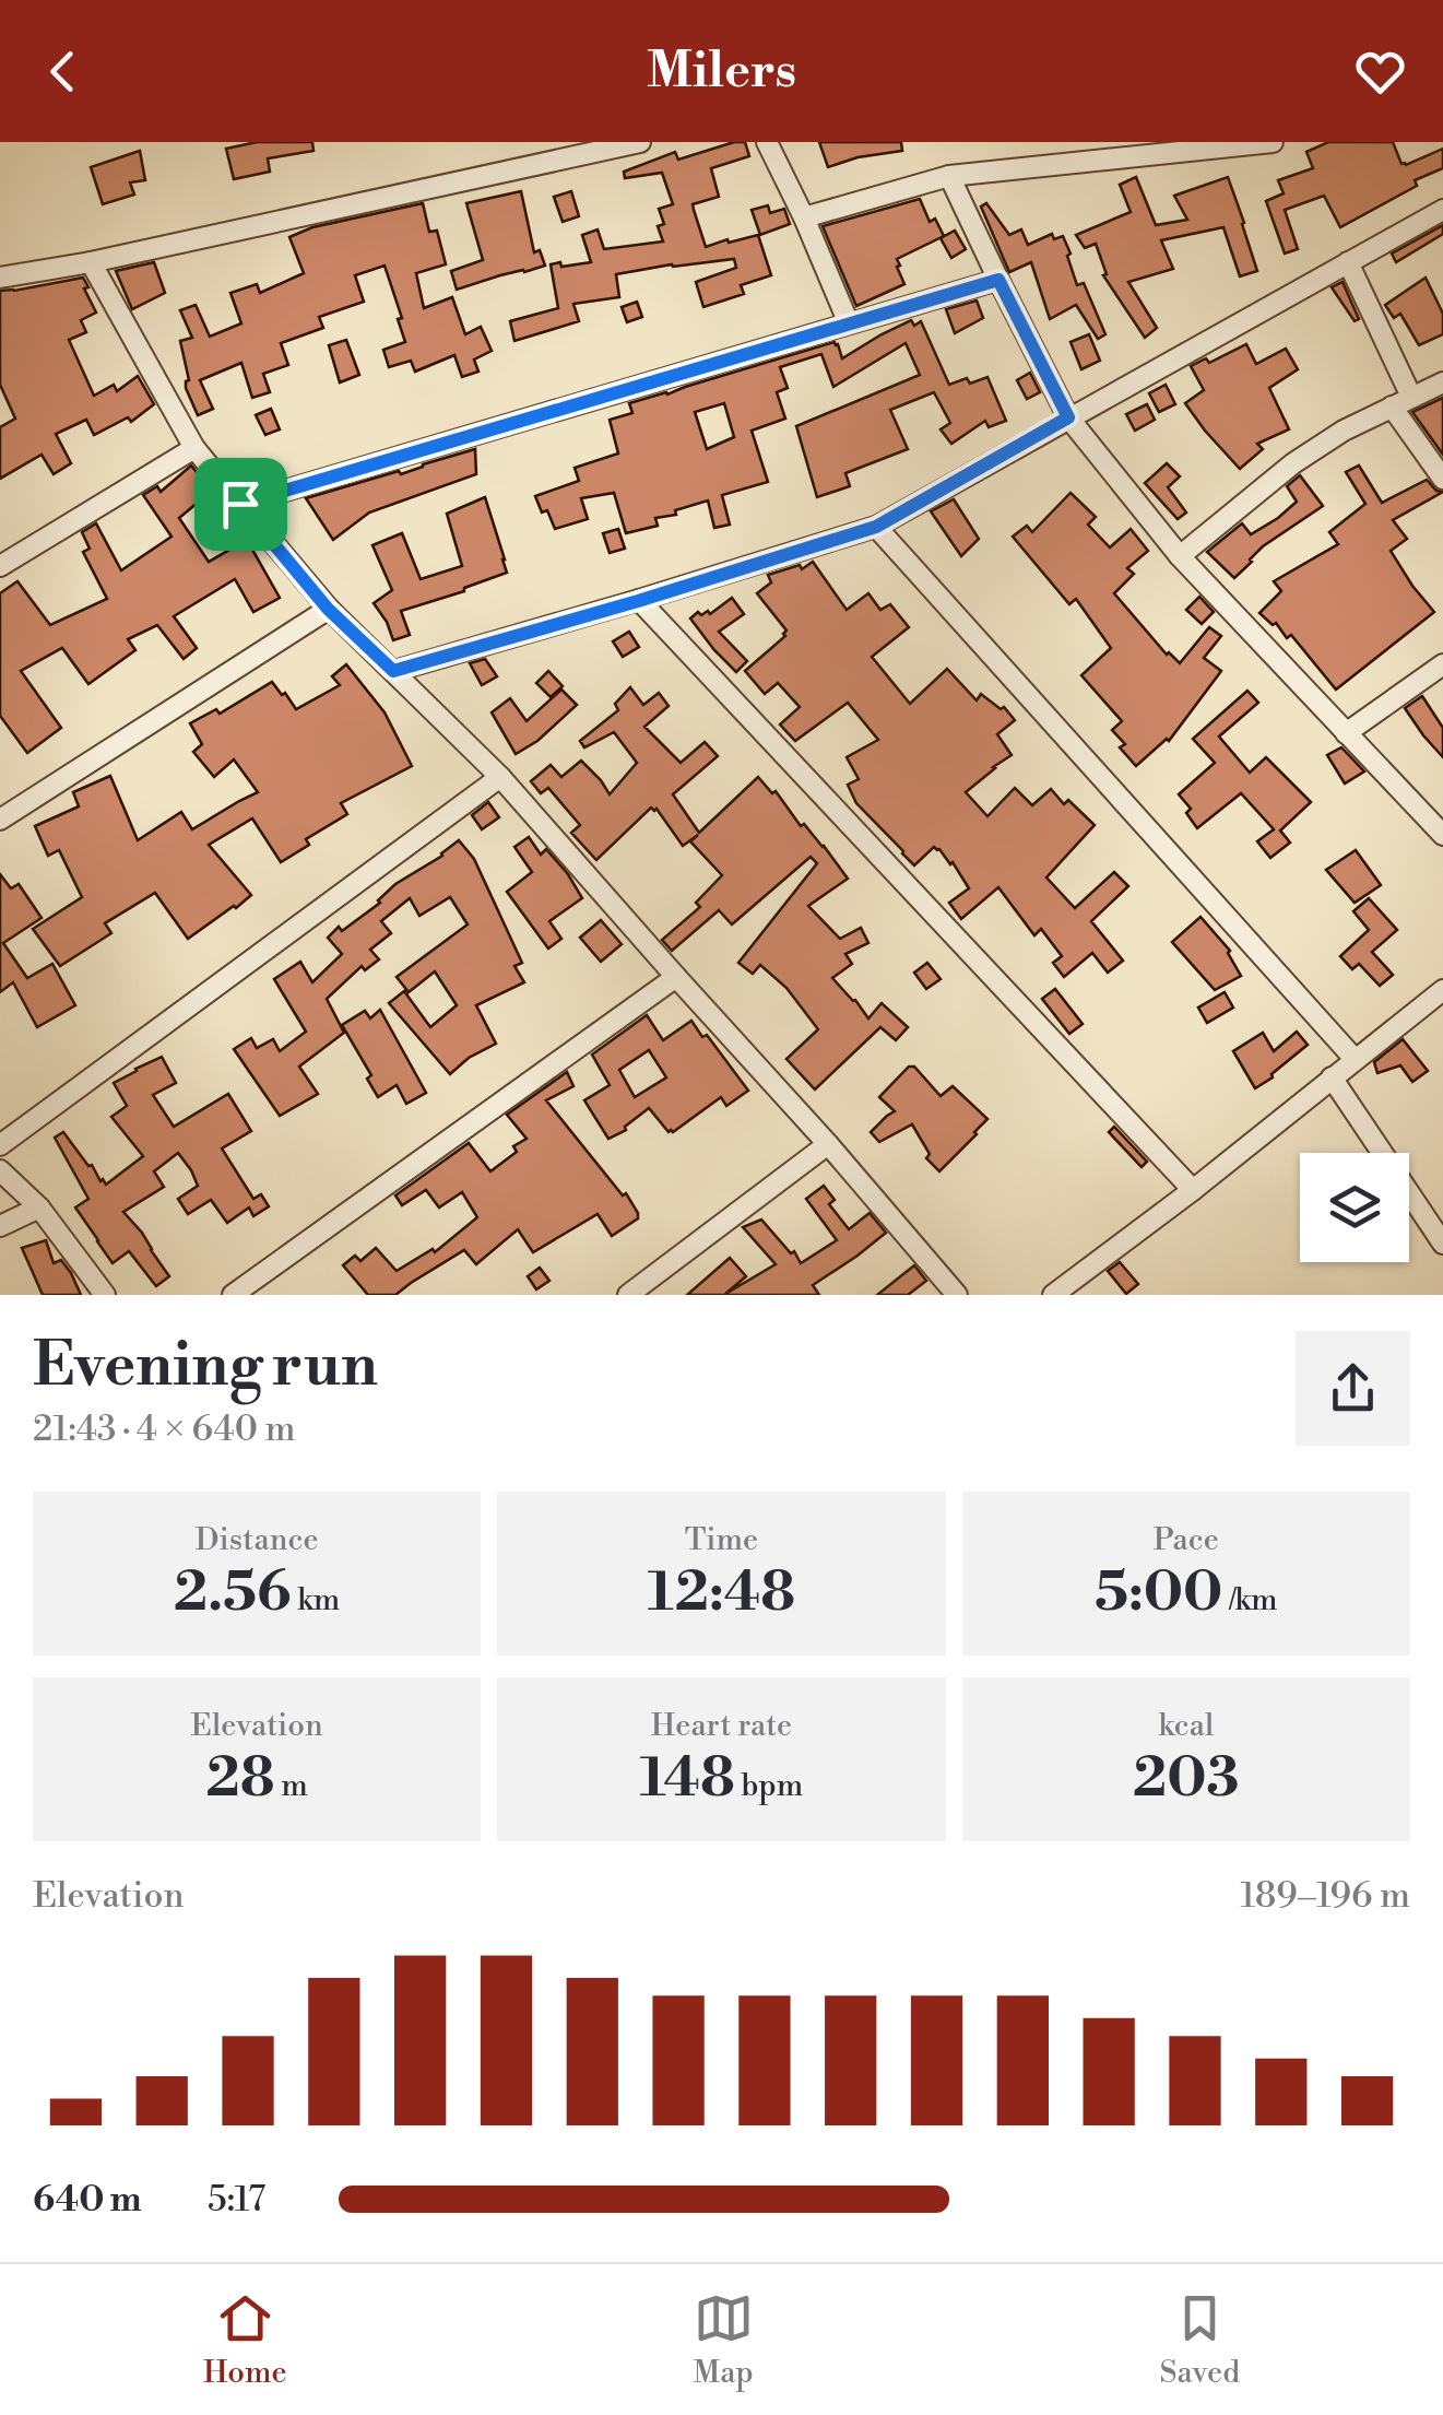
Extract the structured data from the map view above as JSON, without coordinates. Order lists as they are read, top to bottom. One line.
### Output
{"page":{"header":"Milers","heading":["Evening run","21:43 · 4 × 640 m"],"stats":[["Distance","2.56 km"],["Time","12:48"],["Pace","5:00 /km"],["Elevation","28 m"],["Heart rate","148 bpm"],["kcal","203"]],"chart":["Elevation","189–196 m"],"list":[{"name":"640 m","note":"5:17"}],"tabs":["Home","Map","Saved"]}}
